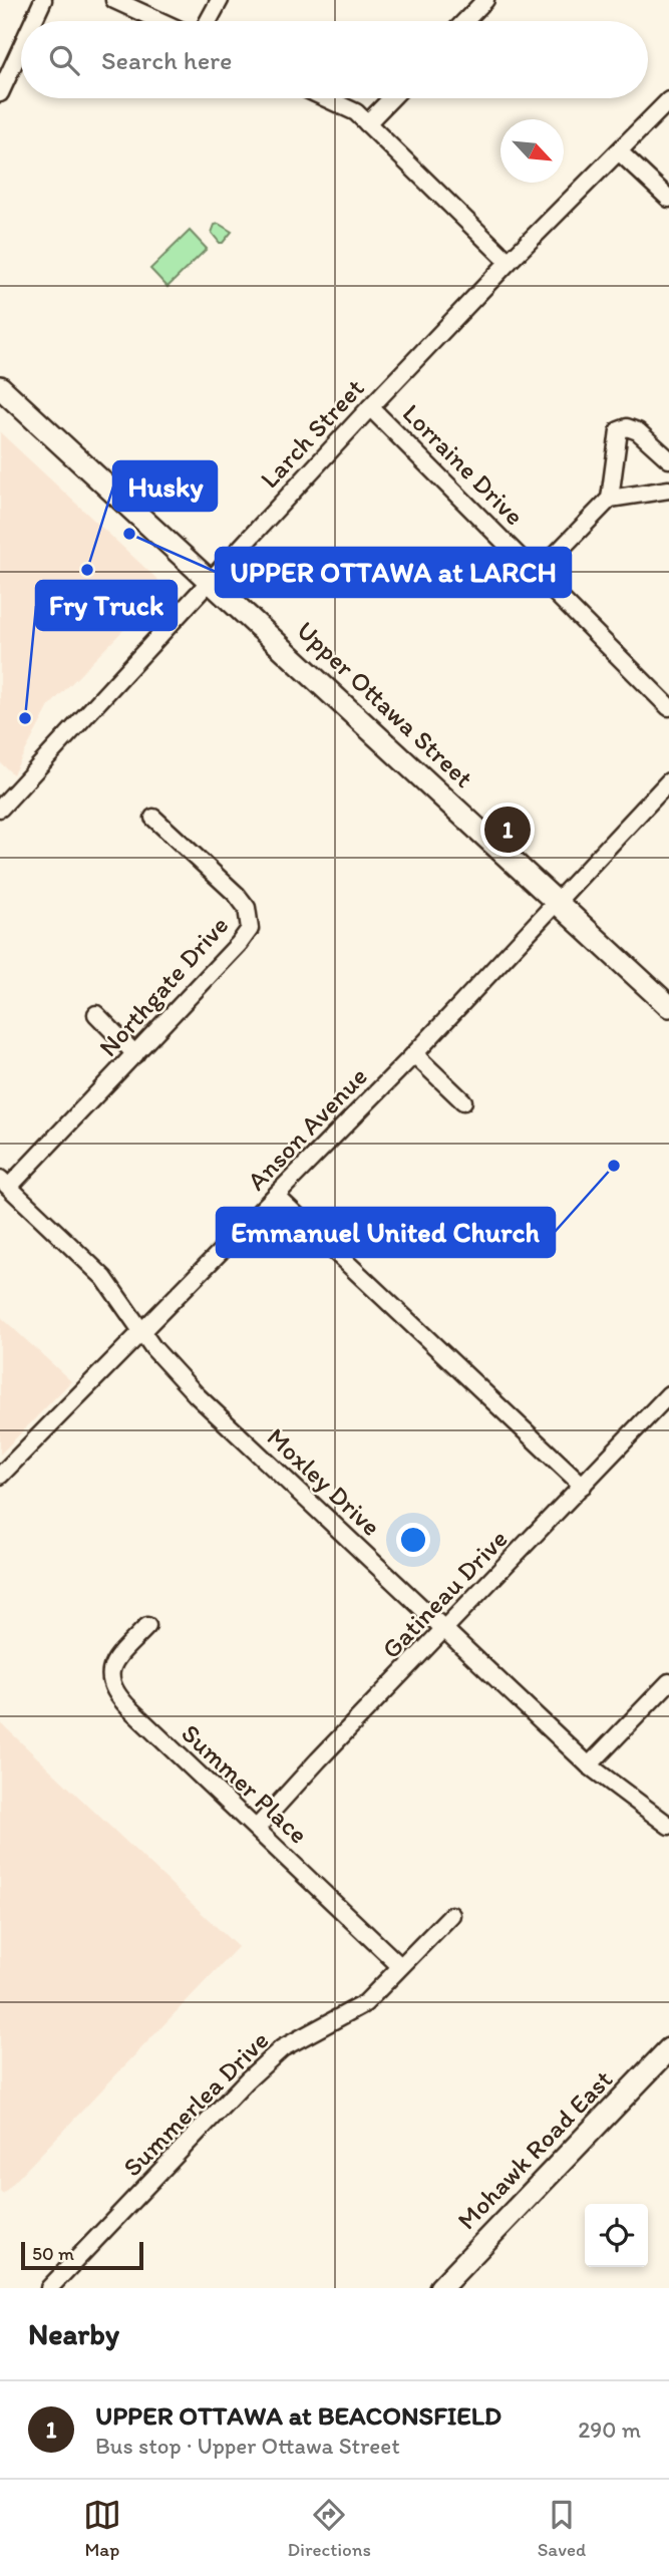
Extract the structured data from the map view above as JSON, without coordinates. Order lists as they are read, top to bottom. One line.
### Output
{"streets":{"main road":["Upper Ottawa Street","Mohawk Road East"],"street":["Larch Street","Lorraine Drive","Northgate Drive","Anson Avenue","Moxley Drive","Gatineau Drive","Summer Place","Summerlea Drive"]},"crossings":[["Larch Street","Lorraine Drive"],["Larch Street","Upper Ottawa Street"],["Upper Ottawa Street","Anson Avenue"],["Northgate Drive","Moxley Drive"],["Anson Avenue","Moxley Drive"],["Moxley Drive","Gatineau Drive"],["Gatineau Drive","Summer Place"],["Summer Place","Summerlea Drive"]],"places":["UPPER OTTAWA at LARCH","Husky","Fry Truck","Emmanuel United Church"],"scale_bar":"50 m","north":"bottom right","page":{"search":"Search here","pins":"1","scale":"50 m","heading":"Nearby","list":[{"mark":"1","name":"UPPER OTTAWA at BEACONSFIELD","note":"Bus stop · Upper Ottawa Street","value":"290 m"}],"nav":["Map","Directions","Saved"]}}
